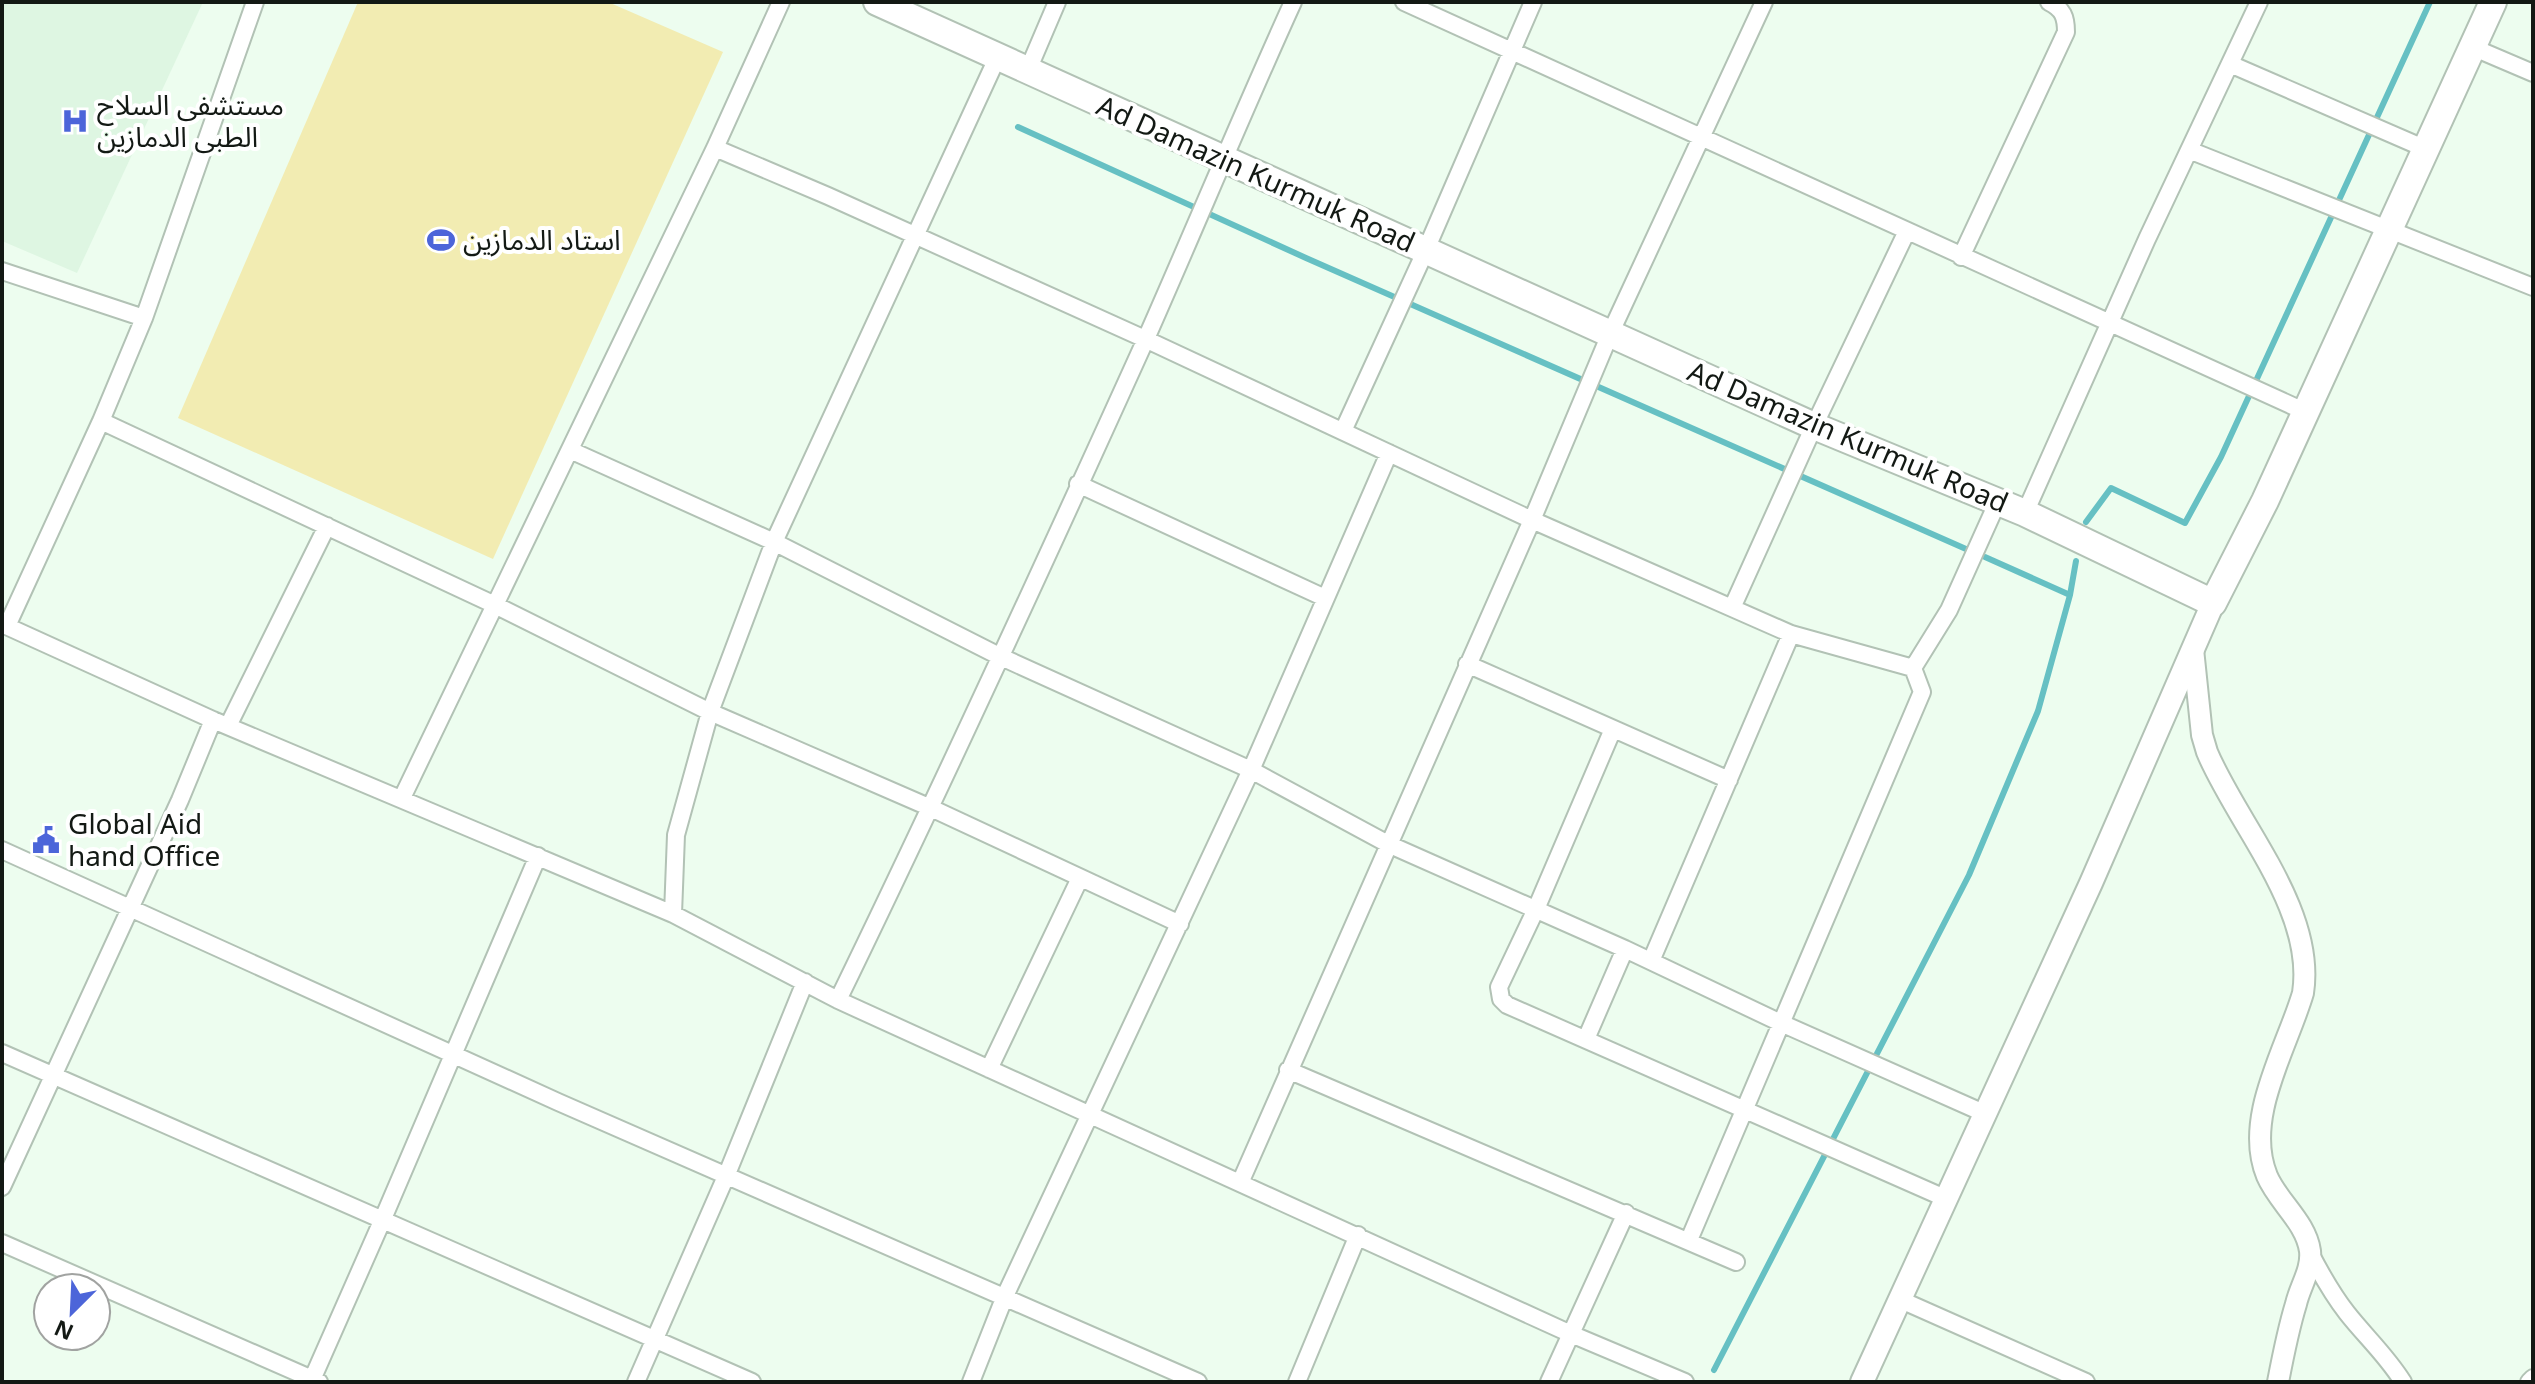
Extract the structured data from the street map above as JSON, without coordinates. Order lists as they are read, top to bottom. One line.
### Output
{"streets":{"highway":["Ad Damazin Kurmuk Road"]},"places":{"hospital":["مستشفى السلاح الطبى الدمازين"],"sports":["استاد الدمازين"],"public building":["Global Aid hand Office"]},"north":"bottom left"}
